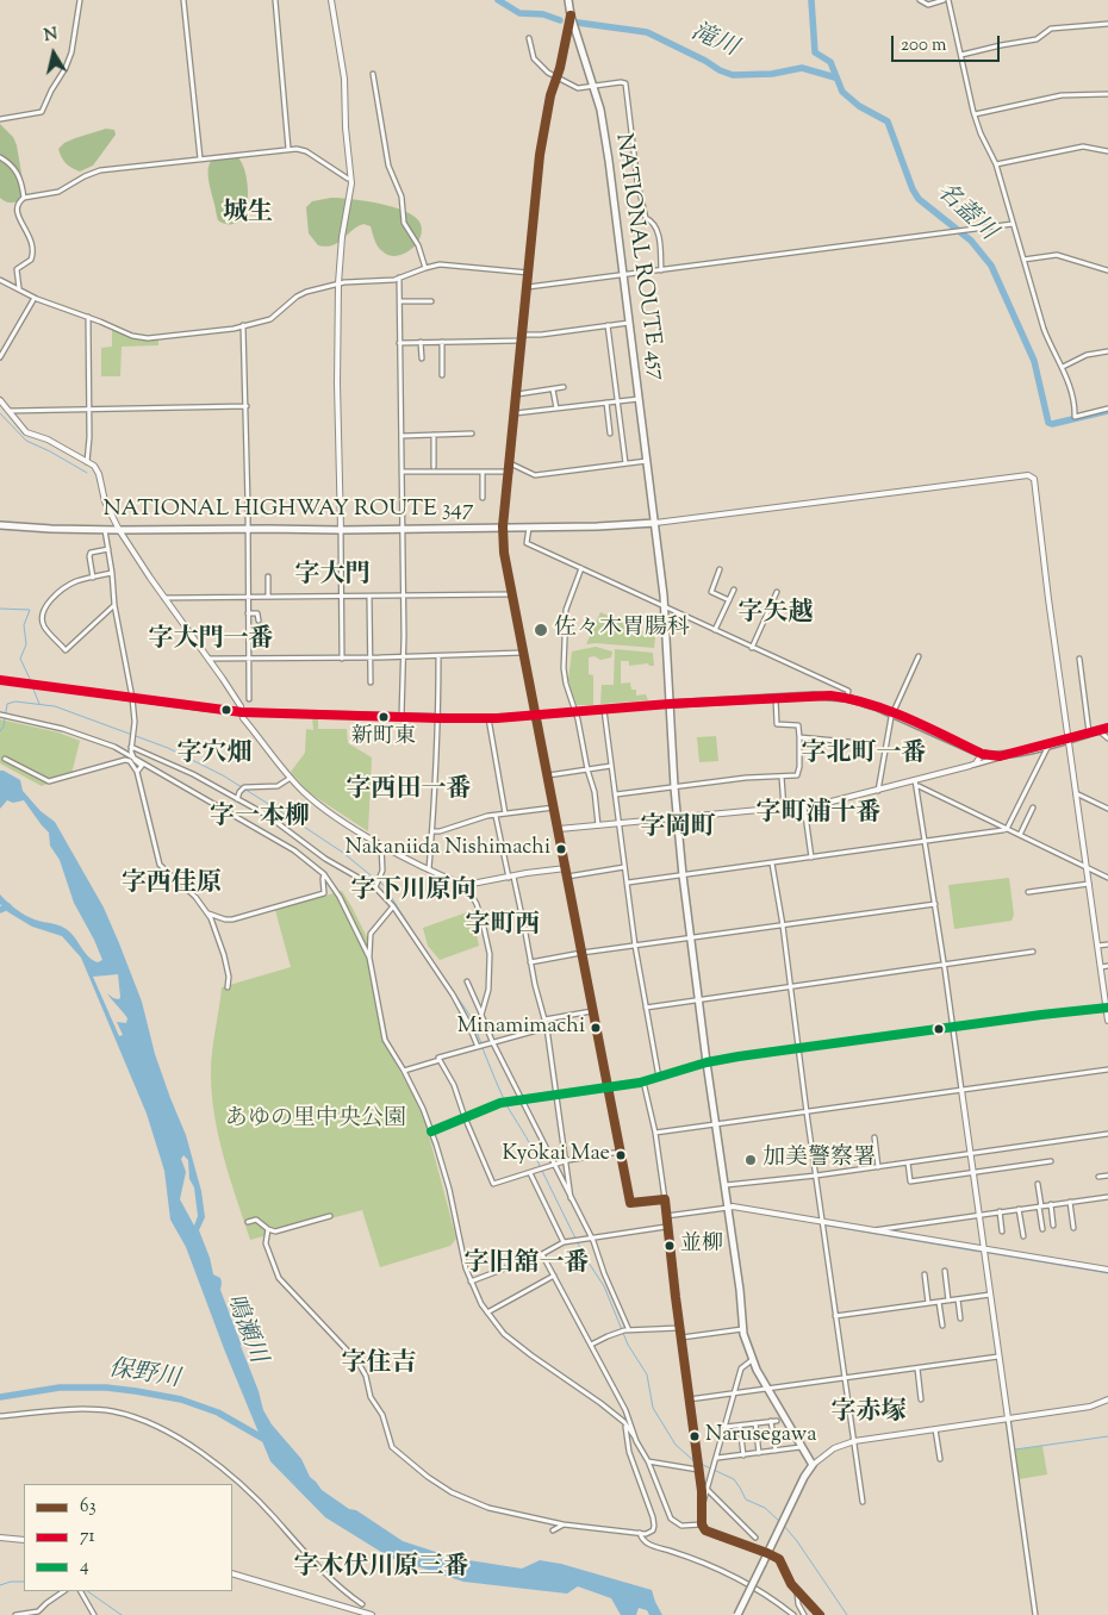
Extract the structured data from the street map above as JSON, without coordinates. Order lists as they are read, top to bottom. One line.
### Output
{"streets":{"highway":["NATIONAL ROUTE 457","NATIONAL HIGHWAY ROUTE 347"]},"crossings":[["NATIONAL ROUTE 457","NATIONAL HIGHWAY ROUTE 347"]],"districts":["城生","字大門","字矢越","字大門一番","字穴畑","字北町一番","字西田一番","字町浦十番","字一本柳","字岡町","字西佳原","字下川原向","字町西","字旧舘一番","字住吉","字赤塚","字木伏川原三番"],"water":["滝川","名蓋川","鳴瀬川","保野川"],"parks":["あゆの里中央公園"],"places":["佐々木胃腸科","新町東","Nakaniida Nishimachi","Minamimachi","Kyōkai Mae","加美警察署","並柳","Narusegawa"],"lines":["transit line 63","transit line 71","transit line 4"],"legend":["63","71","4"],"scale_bar":"200 m","north":"top"}
